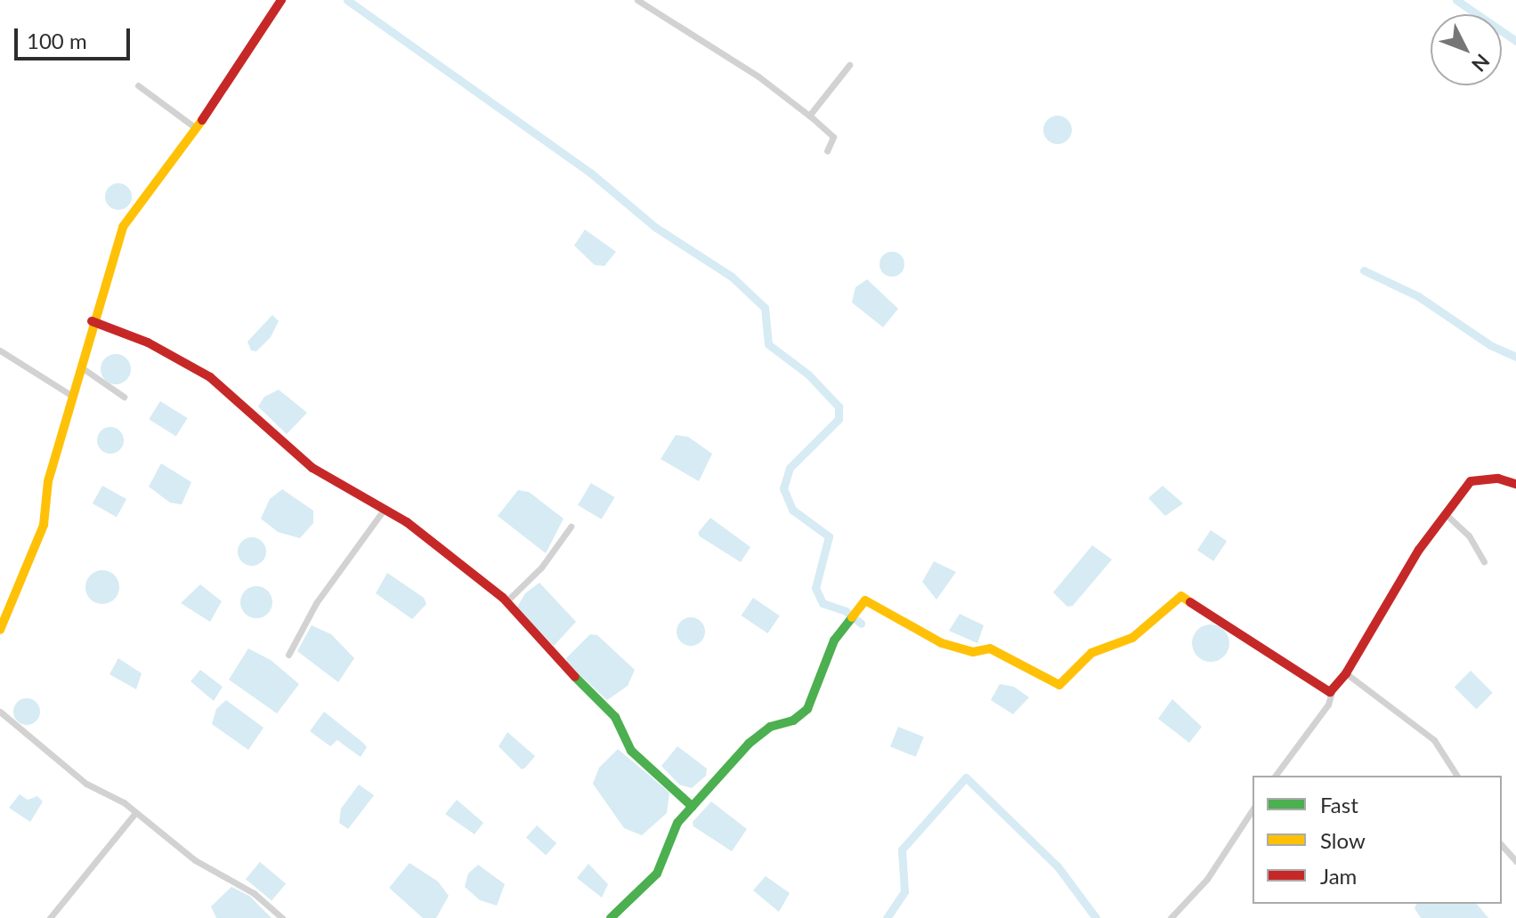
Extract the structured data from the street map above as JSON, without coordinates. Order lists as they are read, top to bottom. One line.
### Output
{"legend":["Fast","Slow","Jam"],"scale_bar":"100 m","north":"bottom right"}
